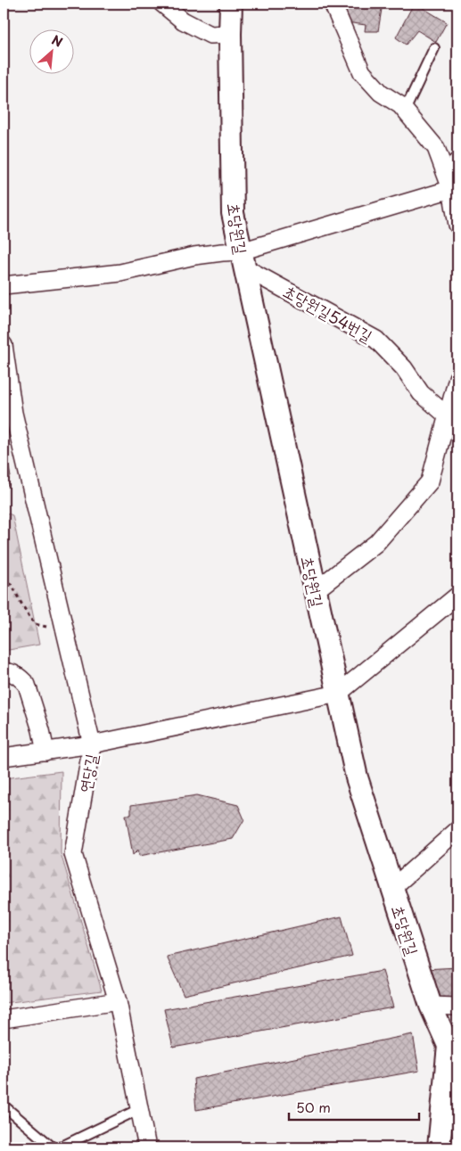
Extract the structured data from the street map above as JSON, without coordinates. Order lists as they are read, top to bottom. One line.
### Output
{"streets":{"street":["초당원길","초당원길54번길","연당길"]},"crossings":[["초당원길","초당원길54번길"]],"scale_bar":"50 m","north":"top right"}
